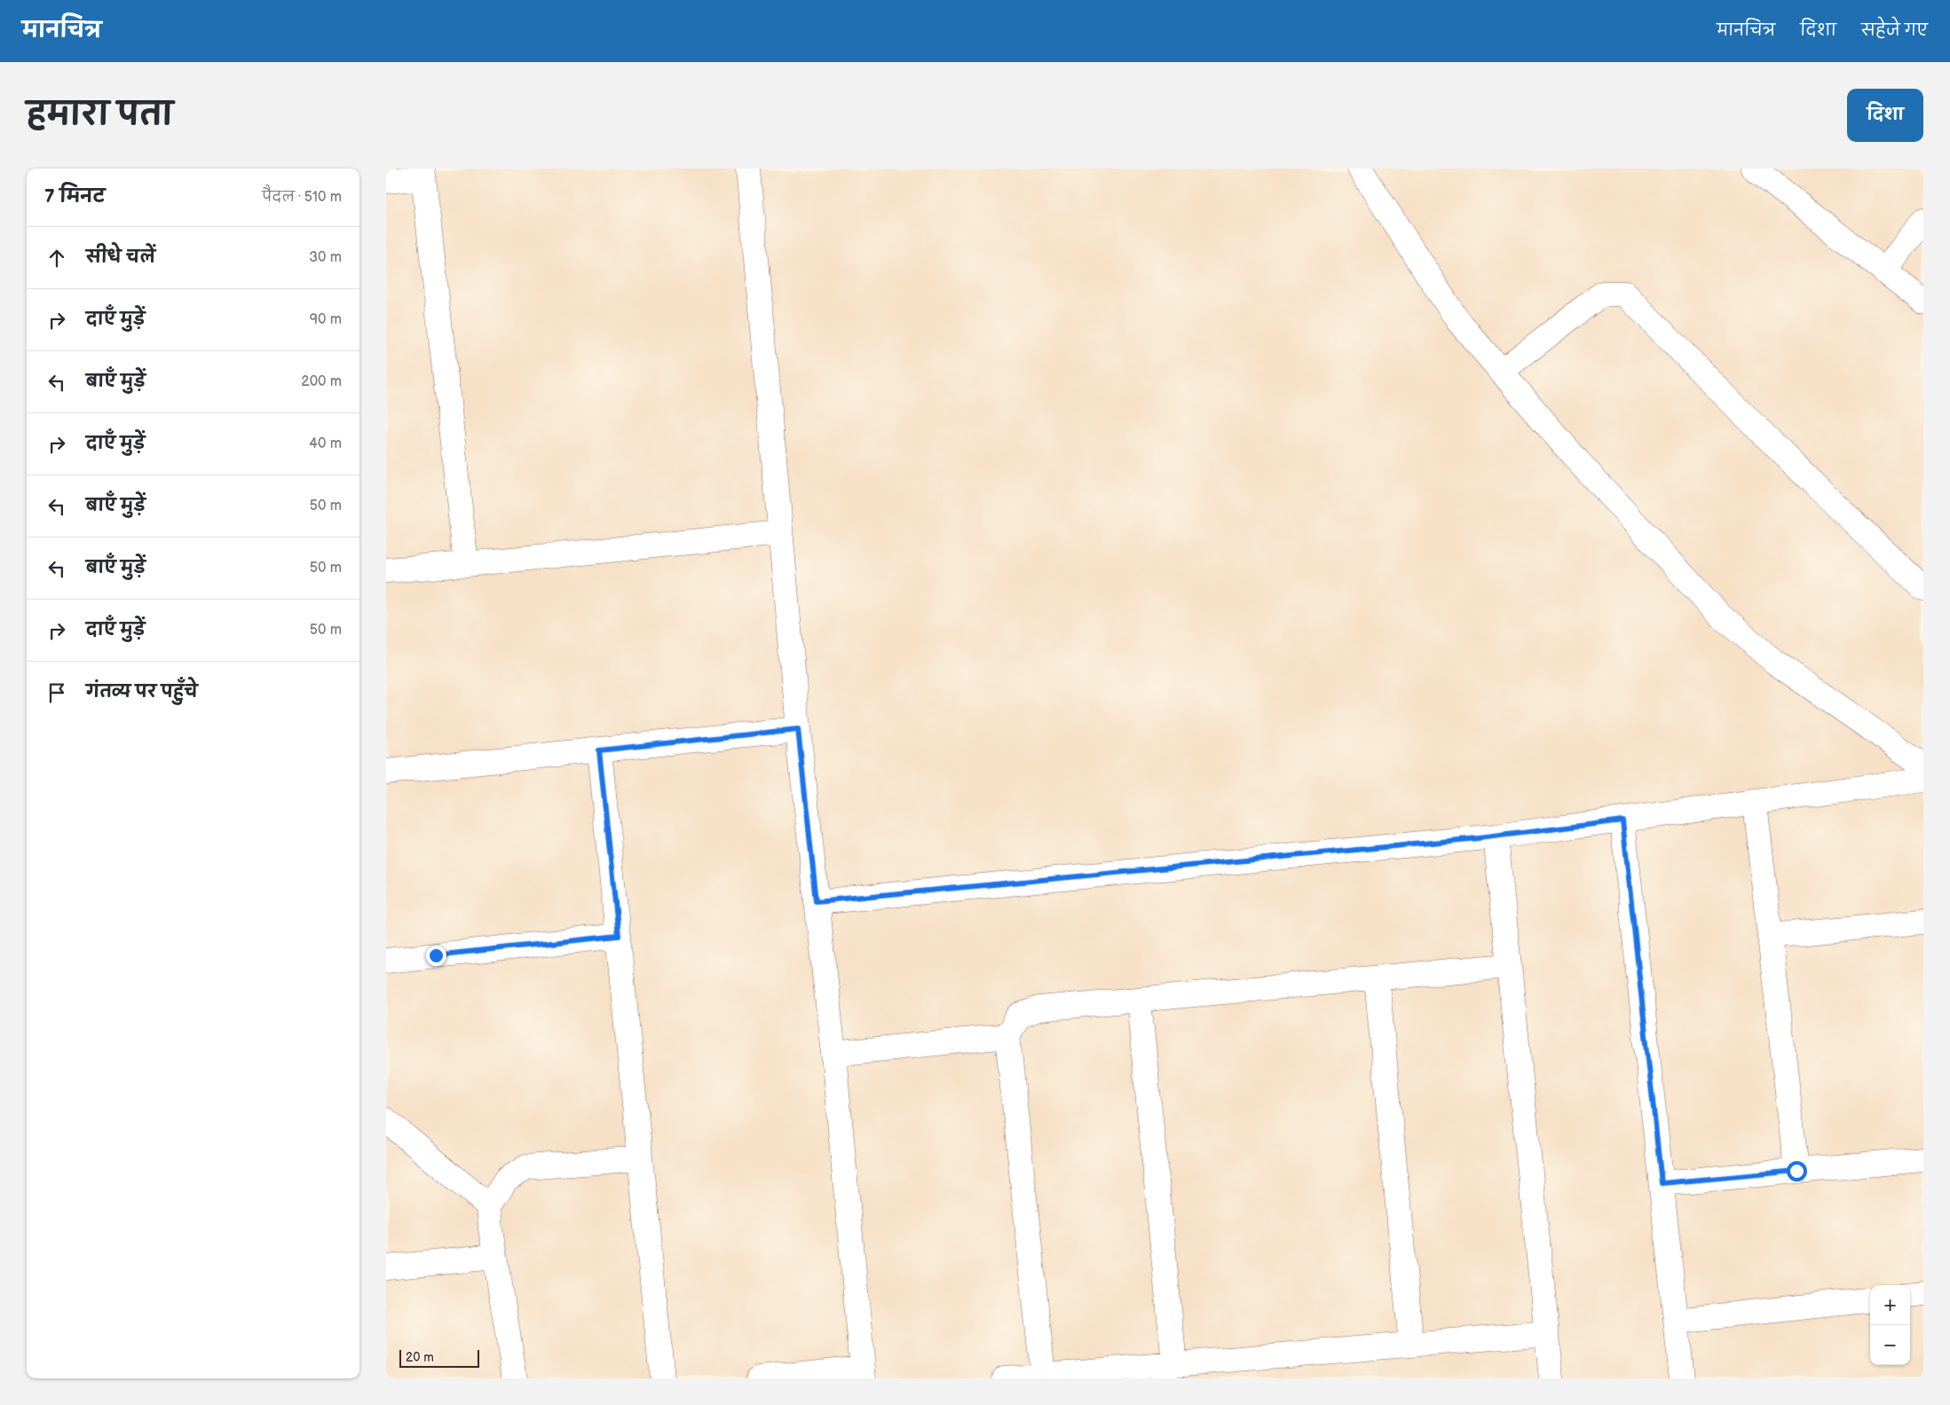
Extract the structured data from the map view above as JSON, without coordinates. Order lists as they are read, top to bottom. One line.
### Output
{"scale_bar":"20 m","page":{"header":"मानचित्र","nav":["मानचित्र","दिशा","सहेजे गए"],"title":"हमारा पता","buttons":"दिशा","heading":["7 मिनट","पैदल · 510 m"],"list":[["सीधे चलें","30 m"],["दाएँ मुड़ें","90 m"],["बाएँ मुड़ें","200 m"],["दाएँ मुड़ें","40 m"],["बाएँ मुड़ें","50 m"],["बाएँ मुड़ें","50 m"],["दाएँ मुड़ें","50 m"],"गंतव्य पर पहुँचे"],"map_buttons":["+","−"],"scale":"20 m"}}
